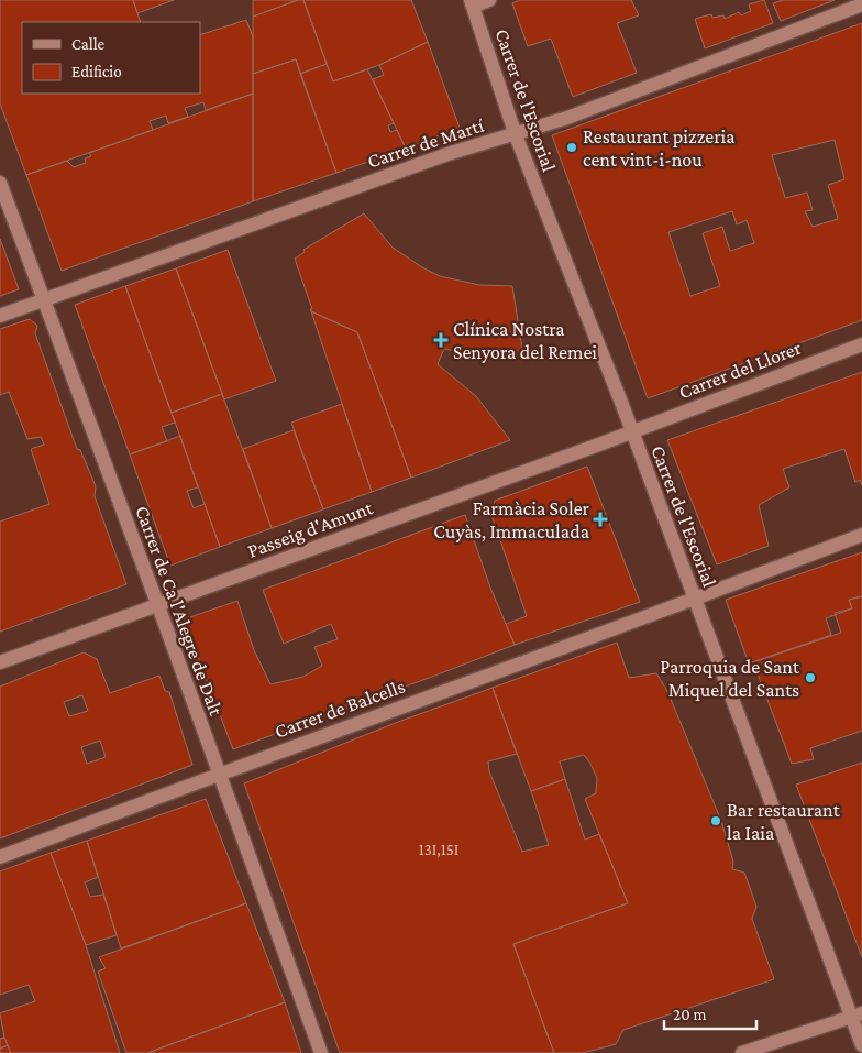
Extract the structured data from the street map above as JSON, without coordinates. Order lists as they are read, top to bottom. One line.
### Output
{"streets":{"street":["Carrer de l'Escorial","Carrer de Martí","Carrer del Llorer","Passeig d'Amunt","Carrer de Ca l'Alegre de Dalt","Carrer de Balcells"]},"crossings":[["Carrer de l'Escorial","Carrer de Martí"],["Carrer de l'Escorial","Carrer del Llorer"],["Carrer de l'Escorial","Passeig d'Amunt"],["Carrer de l'Escorial","Carrer de Balcells"],["Carrer de Martí","Carrer de Ca l'Alegre de Dalt"],["Carrer del Llorer","Passeig d'Amunt"],["Passeig d'Amunt","Carrer de Ca l'Alegre de Dalt"],["Carrer de Ca l'Alegre de Dalt","Carrer de Balcells"]],"places":{"other":["Restaurant pizzeria cent vint-i-nou","Parroquia de Sant Miquel del Sants","Bar restaurant la Iaia"],"health":["Clínica Nostra Senyora del Remei","Farmàcia Soler Cuyàs, Immaculada"]},"house_numbers":["13I,15I"],"legend":["Calle","Edificio"],"scale_bar":"20 m"}
